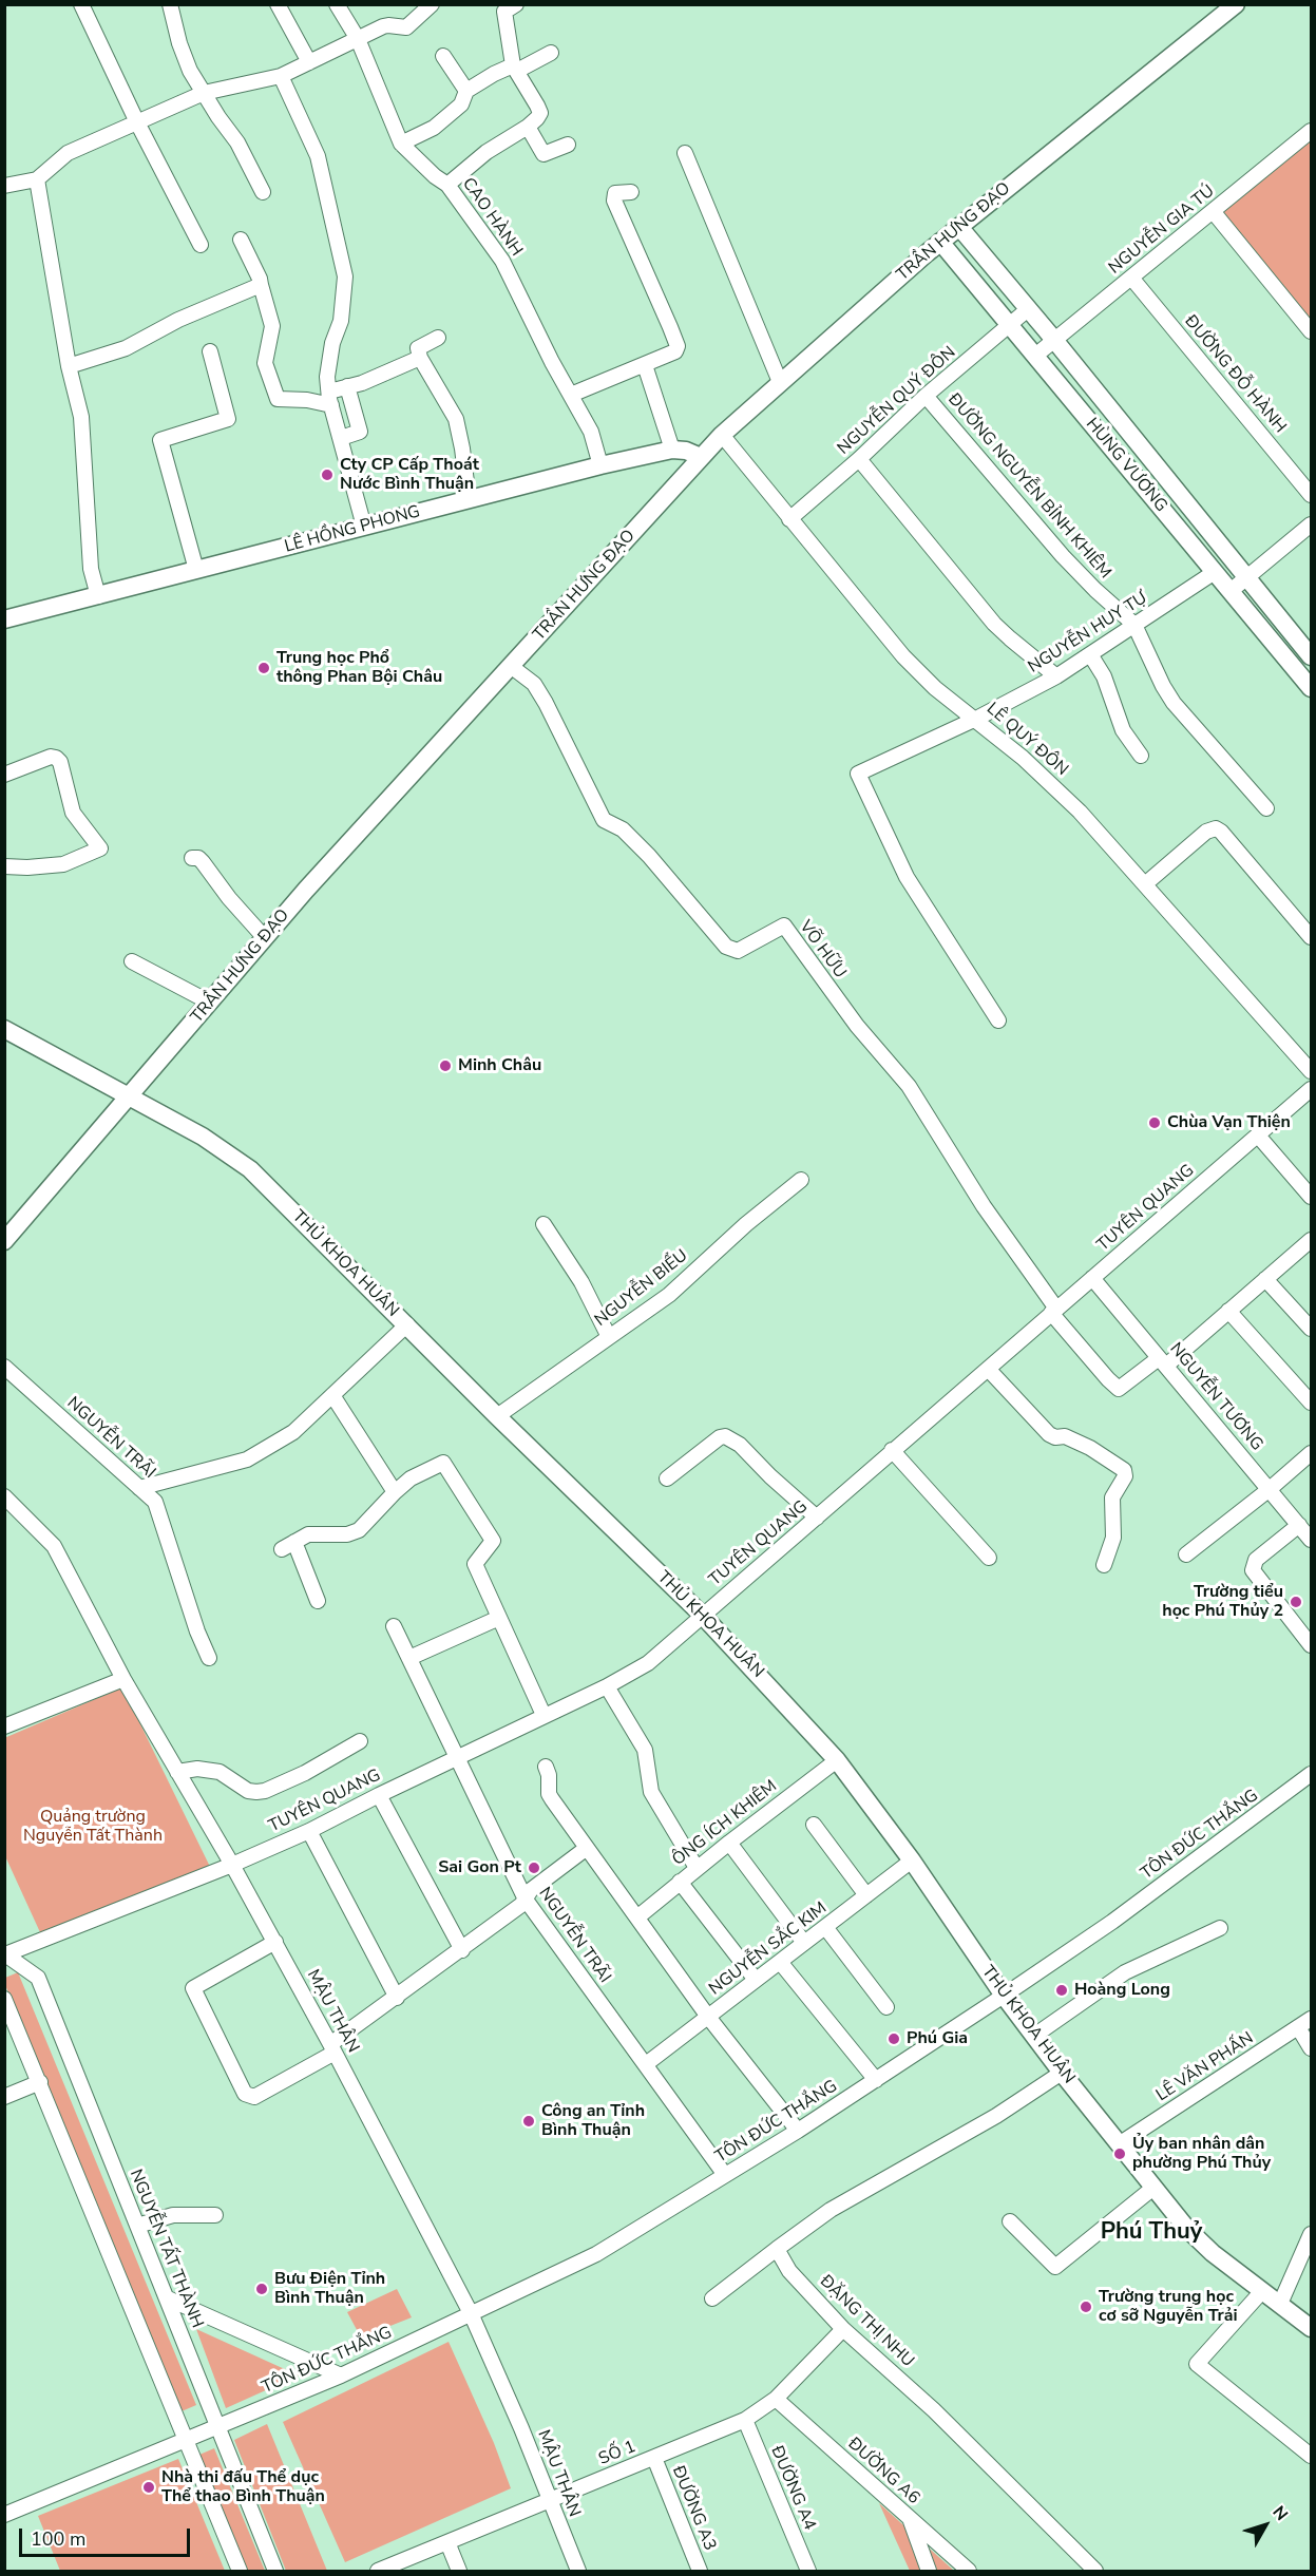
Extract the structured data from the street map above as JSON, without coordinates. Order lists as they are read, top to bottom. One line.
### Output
{"streets":{"main road":["TRẦN HƯNG ĐẠO","HÙNG VƯƠNG","LÊ HỒNG PHONG","THỦ KHOA HUÂN"],"street":["CAO HÀNH","NGUYỄN GIA TÚ","ĐƯỜNG ĐỖ HÀNH","NGUYỄN QUÝ ĐÔN","ĐƯỜNG NGUYỄN BỈNH KHIÊM","NGUYỄN HUY TỰ","LÊ QUÝ ĐÔN","VÕ HỮU","TUYÊN QUANG","NGUYỄN BIỂU","NGUYỄN TƯƠNG","NGUYỄN TRÃI","ÔNG ÍCH KHIÊM","TÔN ĐỨC THẮNG","NGUYỄN SẮC KIM","MẬU THÂN","LÊ VĂN PHẤN","NGUYỄN TẤT THÀNH","ĐẶNG THỊ NHU","SỐ 1","ĐƯỜNG A6","ĐƯỜNG A4","ĐƯỜNG A3"]},"crossings":[["CAO HÀNH","LÊ HỒNG PHONG"],["NGUYỄN GIA TÚ","ĐƯỜNG ĐỖ HÀNH"],["NGUYỄN GIA TÚ","HÙNG VƯƠNG"],["TRẦN HƯNG ĐẠO","HÙNG VƯƠNG"],["TRẦN HƯNG ĐẠO","LÊ HỒNG PHONG"],["TRẦN HƯNG ĐẠO","LÊ QUÝ ĐÔN"],["TRẦN HƯNG ĐẠO","VÕ HỮU"],["TRẦN HƯNG ĐẠO","THỦ KHOA HUÂN"],["NGUYỄN QUÝ ĐÔN","HÙNG VƯƠNG"],["NGUYỄN QUÝ ĐÔN","ĐƯỜNG NGUYỄN BỈNH KHIÊM"],["NGUYỄN QUÝ ĐÔN","LÊ QUÝ ĐÔN"],["HÙNG VƯƠNG","NGUYỄN HUY TỰ"],["ĐƯỜNG NGUYỄN BỈNH KHIÊM","NGUYỄN HUY TỰ"],["NGUYỄN HUY TỰ","LÊ QUÝ ĐÔN"],["VÕ HỮU","TUYÊN QUANG"],["TUYÊN QUANG","THỦ KHOA HUÂN"],["TUYÊN QUANG","NGUYỄN TƯƠNG"],["TUYÊN QUANG","NGUYỄN TRÃI"],["TUYÊN QUANG","MẬU THÂN"],["TUYÊN QUANG","NGUYỄN TẤT THÀNH"],["THỦ KHOA HUÂN","NGUYỄN BIỂU"],["THỦ KHOA HUÂN","ÔNG ÍCH KHIÊM"],["THỦ KHOA HUÂN","TÔN ĐỨC THẮNG"],["THỦ KHOA HUÂN","NGUYỄN SẮC KIM"],["THỦ KHOA HUÂN","LÊ VĂN PHẤN"],["NGUYỄN TRÃI","TÔN ĐỨC THẮNG"],["NGUYỄN TRÃI","NGUYỄN SẮC KIM"],["TÔN ĐỨC THẮNG","MẬU THÂN"],["TÔN ĐỨC THẮNG","NGUYỄN TẤT THÀNH"],["MẬU THÂN","SỐ 1"],["ĐẶNG THỊ NHU","SỐ 1"],["SỐ 1","ĐƯỜNG A6"],["SỐ 1","ĐƯỜNG A4"],["SỐ 1","ĐƯỜNG A3"]],"districts":["Phú Thuỷ"],"parks":["Quảng trường Nguyễn Tất Thành"],"places":["Cty CP Cấp Thoát Nước Bình Thuận","Trung học Phổ thông Phan Bội Châu","Minh Châu","Chùa Vạn Thiện","Trường tiểu học Phú Thủy 2","Sai Gon Pt","Hoàng Long","Phú Gia","Công an Tỉnh Bình Thuận","Ủy ban nhân dân phường Phú Thủy","Bưu Điện Tỉnh Bình Thuận","Trường trung học cơ sỡ Nguyễn Trải","Nhà thi đấu Thể dục Thể thao Bình Thuận"],"scale_bar":"100 m","north":"top right"}
